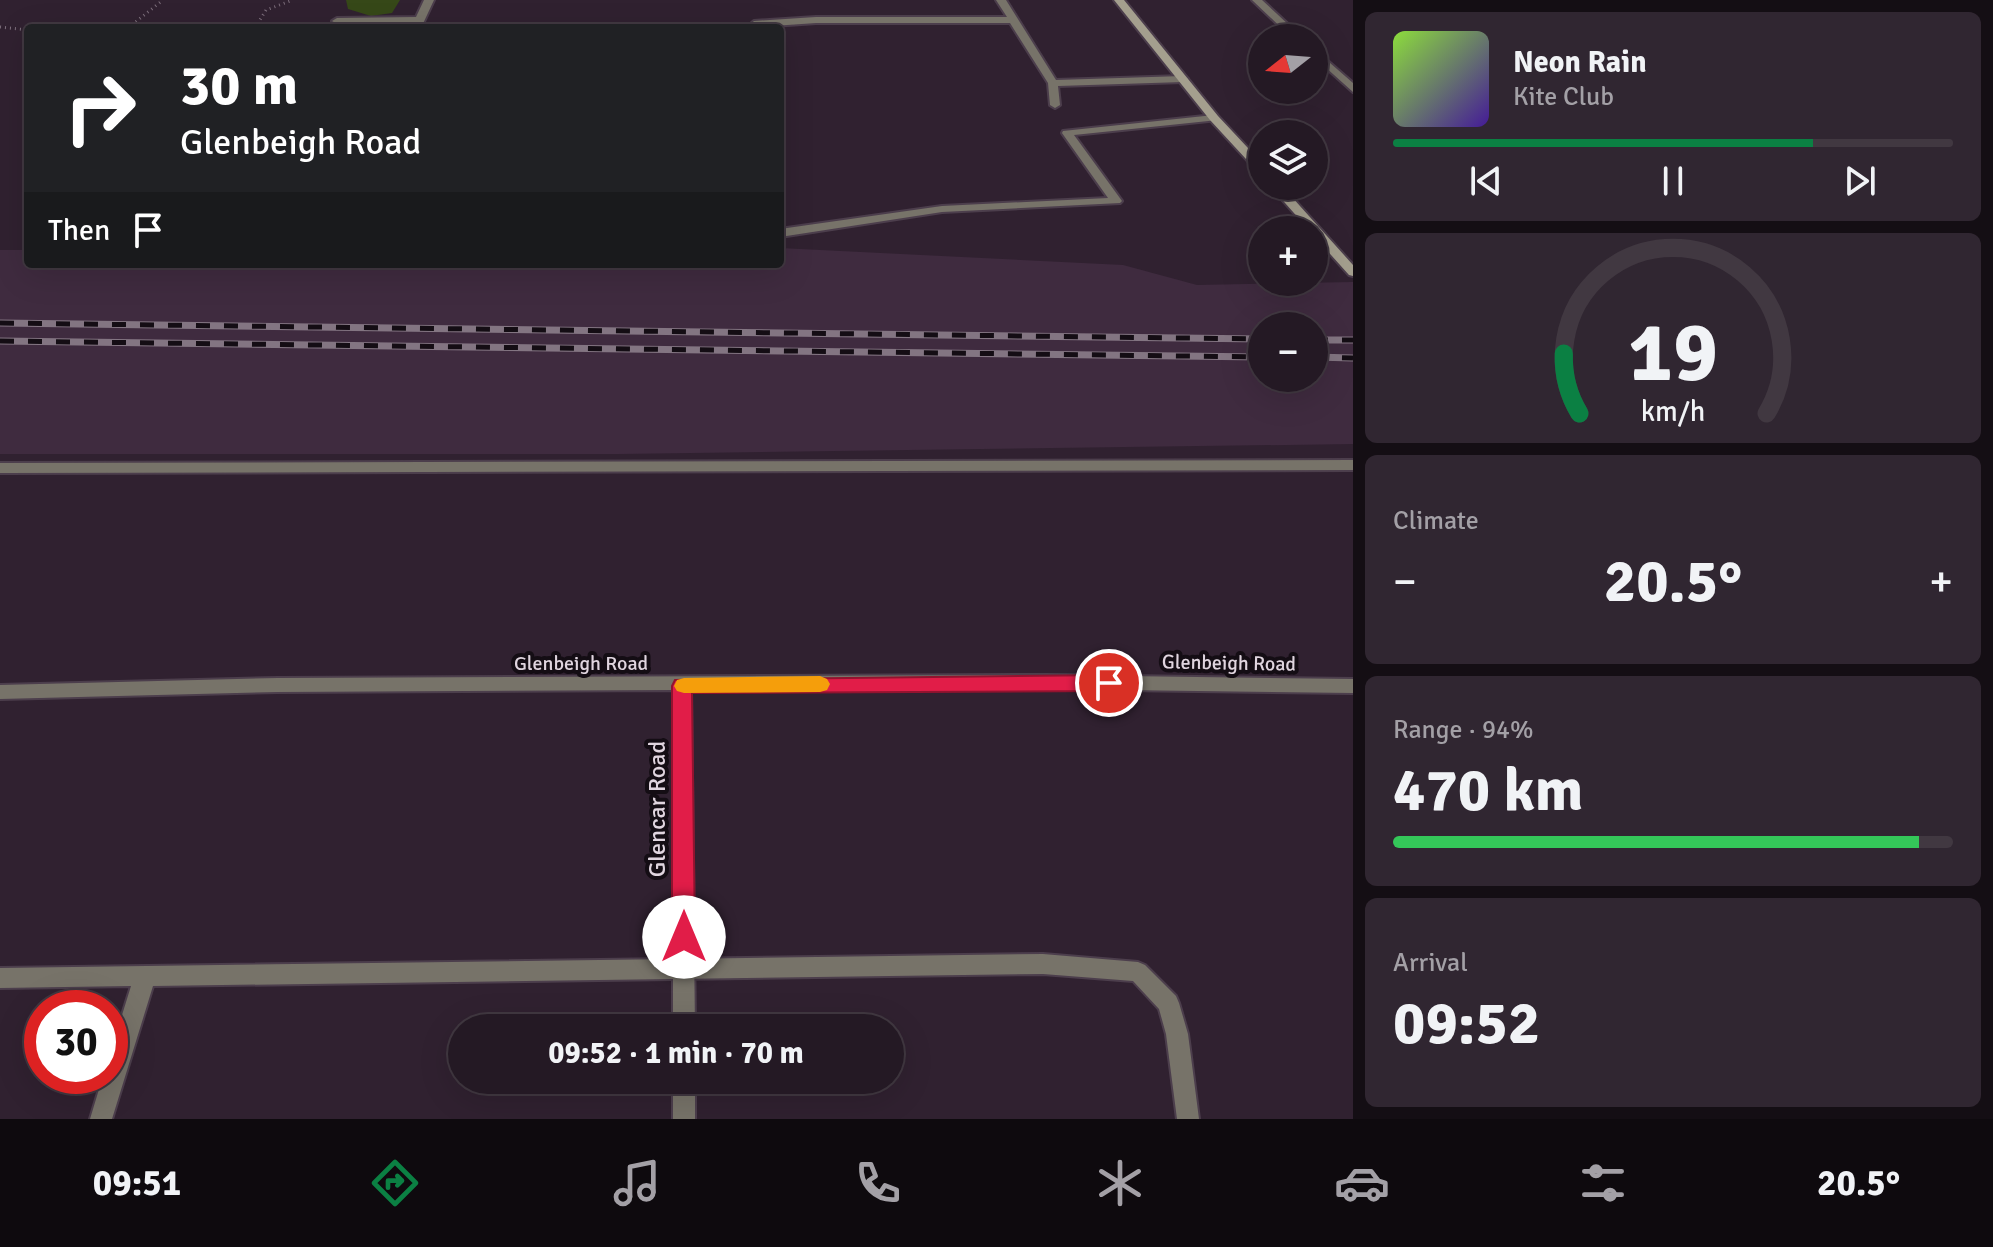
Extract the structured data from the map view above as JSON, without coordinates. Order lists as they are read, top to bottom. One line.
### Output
{"streets":{"street":["Glenbeigh Road","Glencar Road"]},"crossings":[["Glenbeigh Road","Glencar Road"]],"north":"left","page":{"map_buttons":["+","−"],"turn":["30 m","Glenbeigh Road"],"song":["Neon Rain","Kite Club"],"then":"Then","tile":["Climate",["Range · 94%","470 km"],["Arrival","09:52"]],"heat":["−","20.5°","+"],"limit":"30","trip":"09:52 · 1 min · 70 m","tabs":["09:51","20.5°"],"gauge":["19","km/h"]}}
